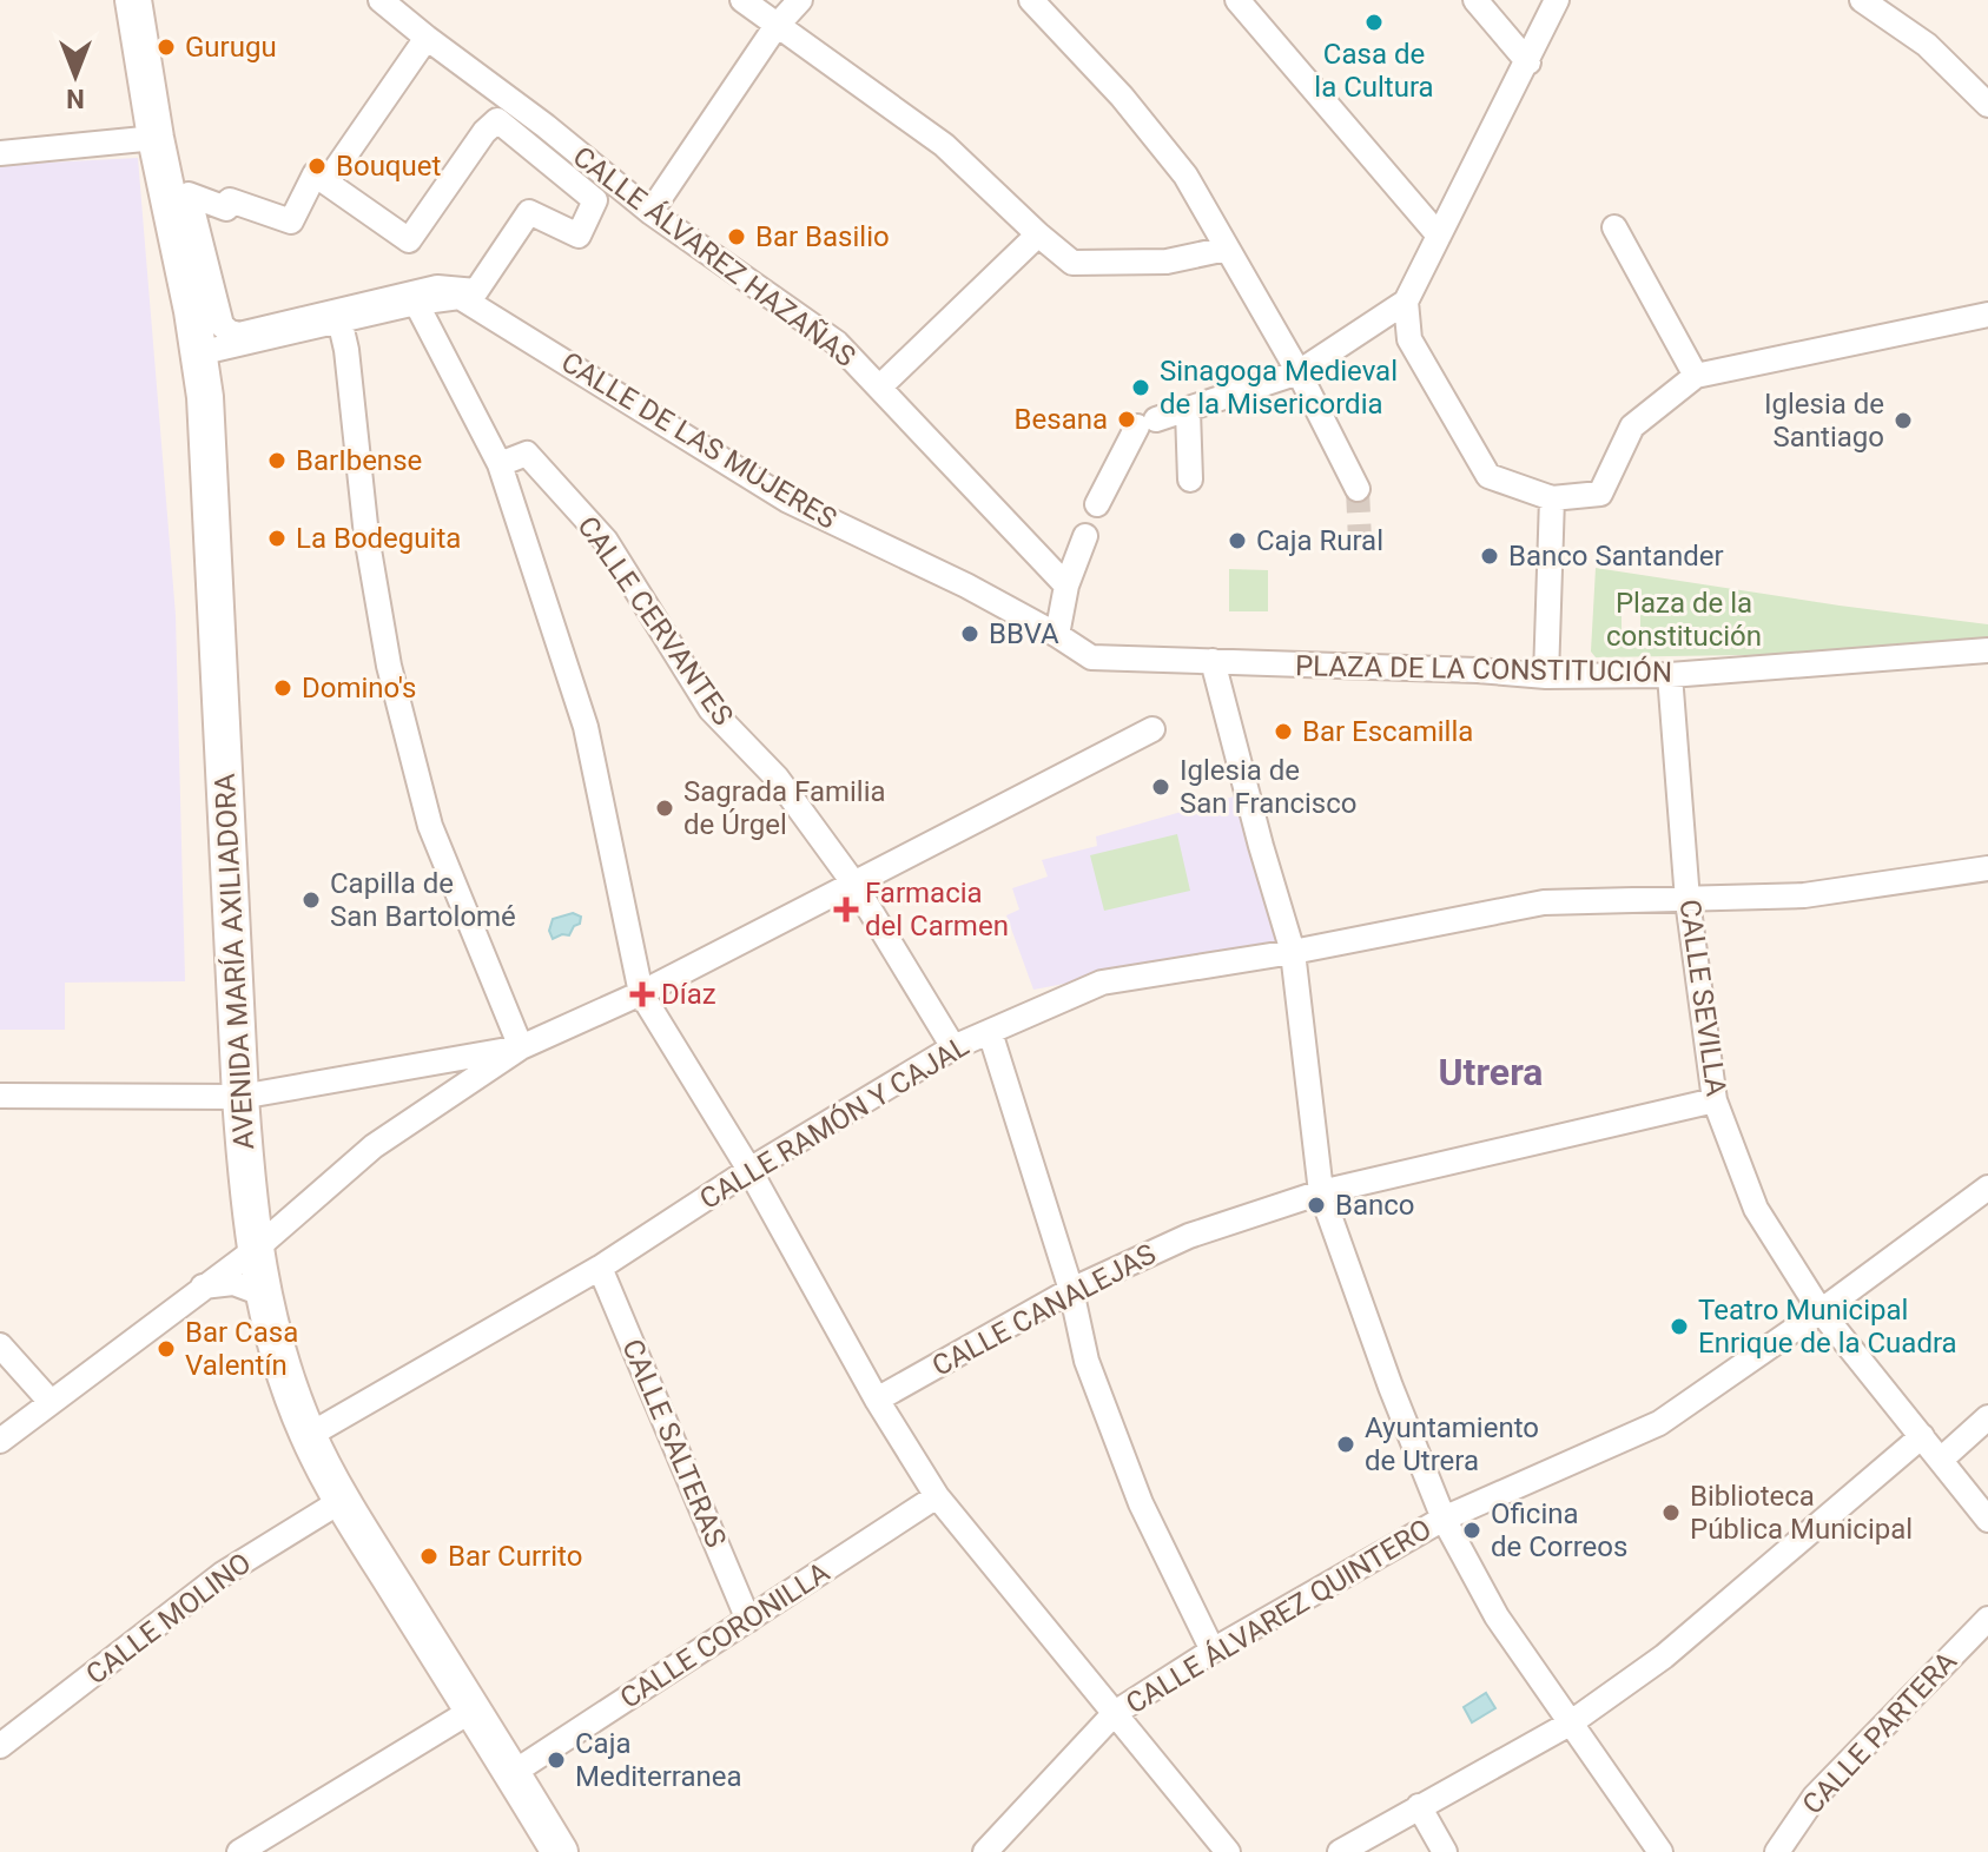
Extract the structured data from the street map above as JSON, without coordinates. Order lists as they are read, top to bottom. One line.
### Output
{"streets":{"street":["CALLE ÁLVAREZ HAZAÑAS","CALLE DE LAS MUJERES","CALLE CERVANTES","PLAZA DE LA CONSTITUCIÓN","AVENIDA MARÍA AXILIADORA","CALLE SEVILLA","CALLE RAMÓN Y CAJAL","CALLE CANALEJAS","CALLE SALTERAS","CALLE ÁLVAREZ QUINTERO","CALLE MOLINO","CALLE CORONILLA","CALLE PARTERA"]},"crossings":[["CALLE DE LAS MUJERES","PLAZA DE LA CONSTITUCIÓN"],["CALLE CERVANTES","CALLE RAMÓN Y CAJAL"],["PLAZA DE LA CONSTITUCIÓN","CALLE SEVILLA"],["AVENIDA MARÍA AXILIADORA","CALLE RAMÓN Y CAJAL"],["AVENIDA MARÍA AXILIADORA","CALLE MOLINO"],["AVENIDA MARÍA AXILIADORA","CALLE CORONILLA"],["CALLE SEVILLA","CALLE RAMÓN Y CAJAL"],["CALLE SEVILLA","CALLE CANALEJAS"],["CALLE SEVILLA","CALLE ÁLVAREZ QUINTERO"],["CALLE RAMÓN Y CAJAL","CALLE SALTERAS"],["CALLE SALTERAS","CALLE CORONILLA"]],"districts":["Utrera"],"parks":["Plaza de la constitución"],"places":{"other":["Casa de la Cultura","Gurugu","Bouquet","Bar Basilio","Sinagoga Medieval de la Misericordia","Besana","Iglesia de Santiago","BarIbense","La Bodeguita","Caja Rural","Banco Santander","BBVA","Domino's","Bar Escamilla","Iglesia de San Francisco","Sagrada Familia de Úrgel","Capilla de San Bartolomé","Banco","Teatro Municipal Enrique de la Cuadra","Bar Casa Valentín","Ayuntamiento de Utrera","Biblioteca Pública Municipal","Oficina de Correos","Bar Currito","Caja Mediterranea"],"health":["Farmacia del Carmen","Díaz"]},"north":"bottom"}
